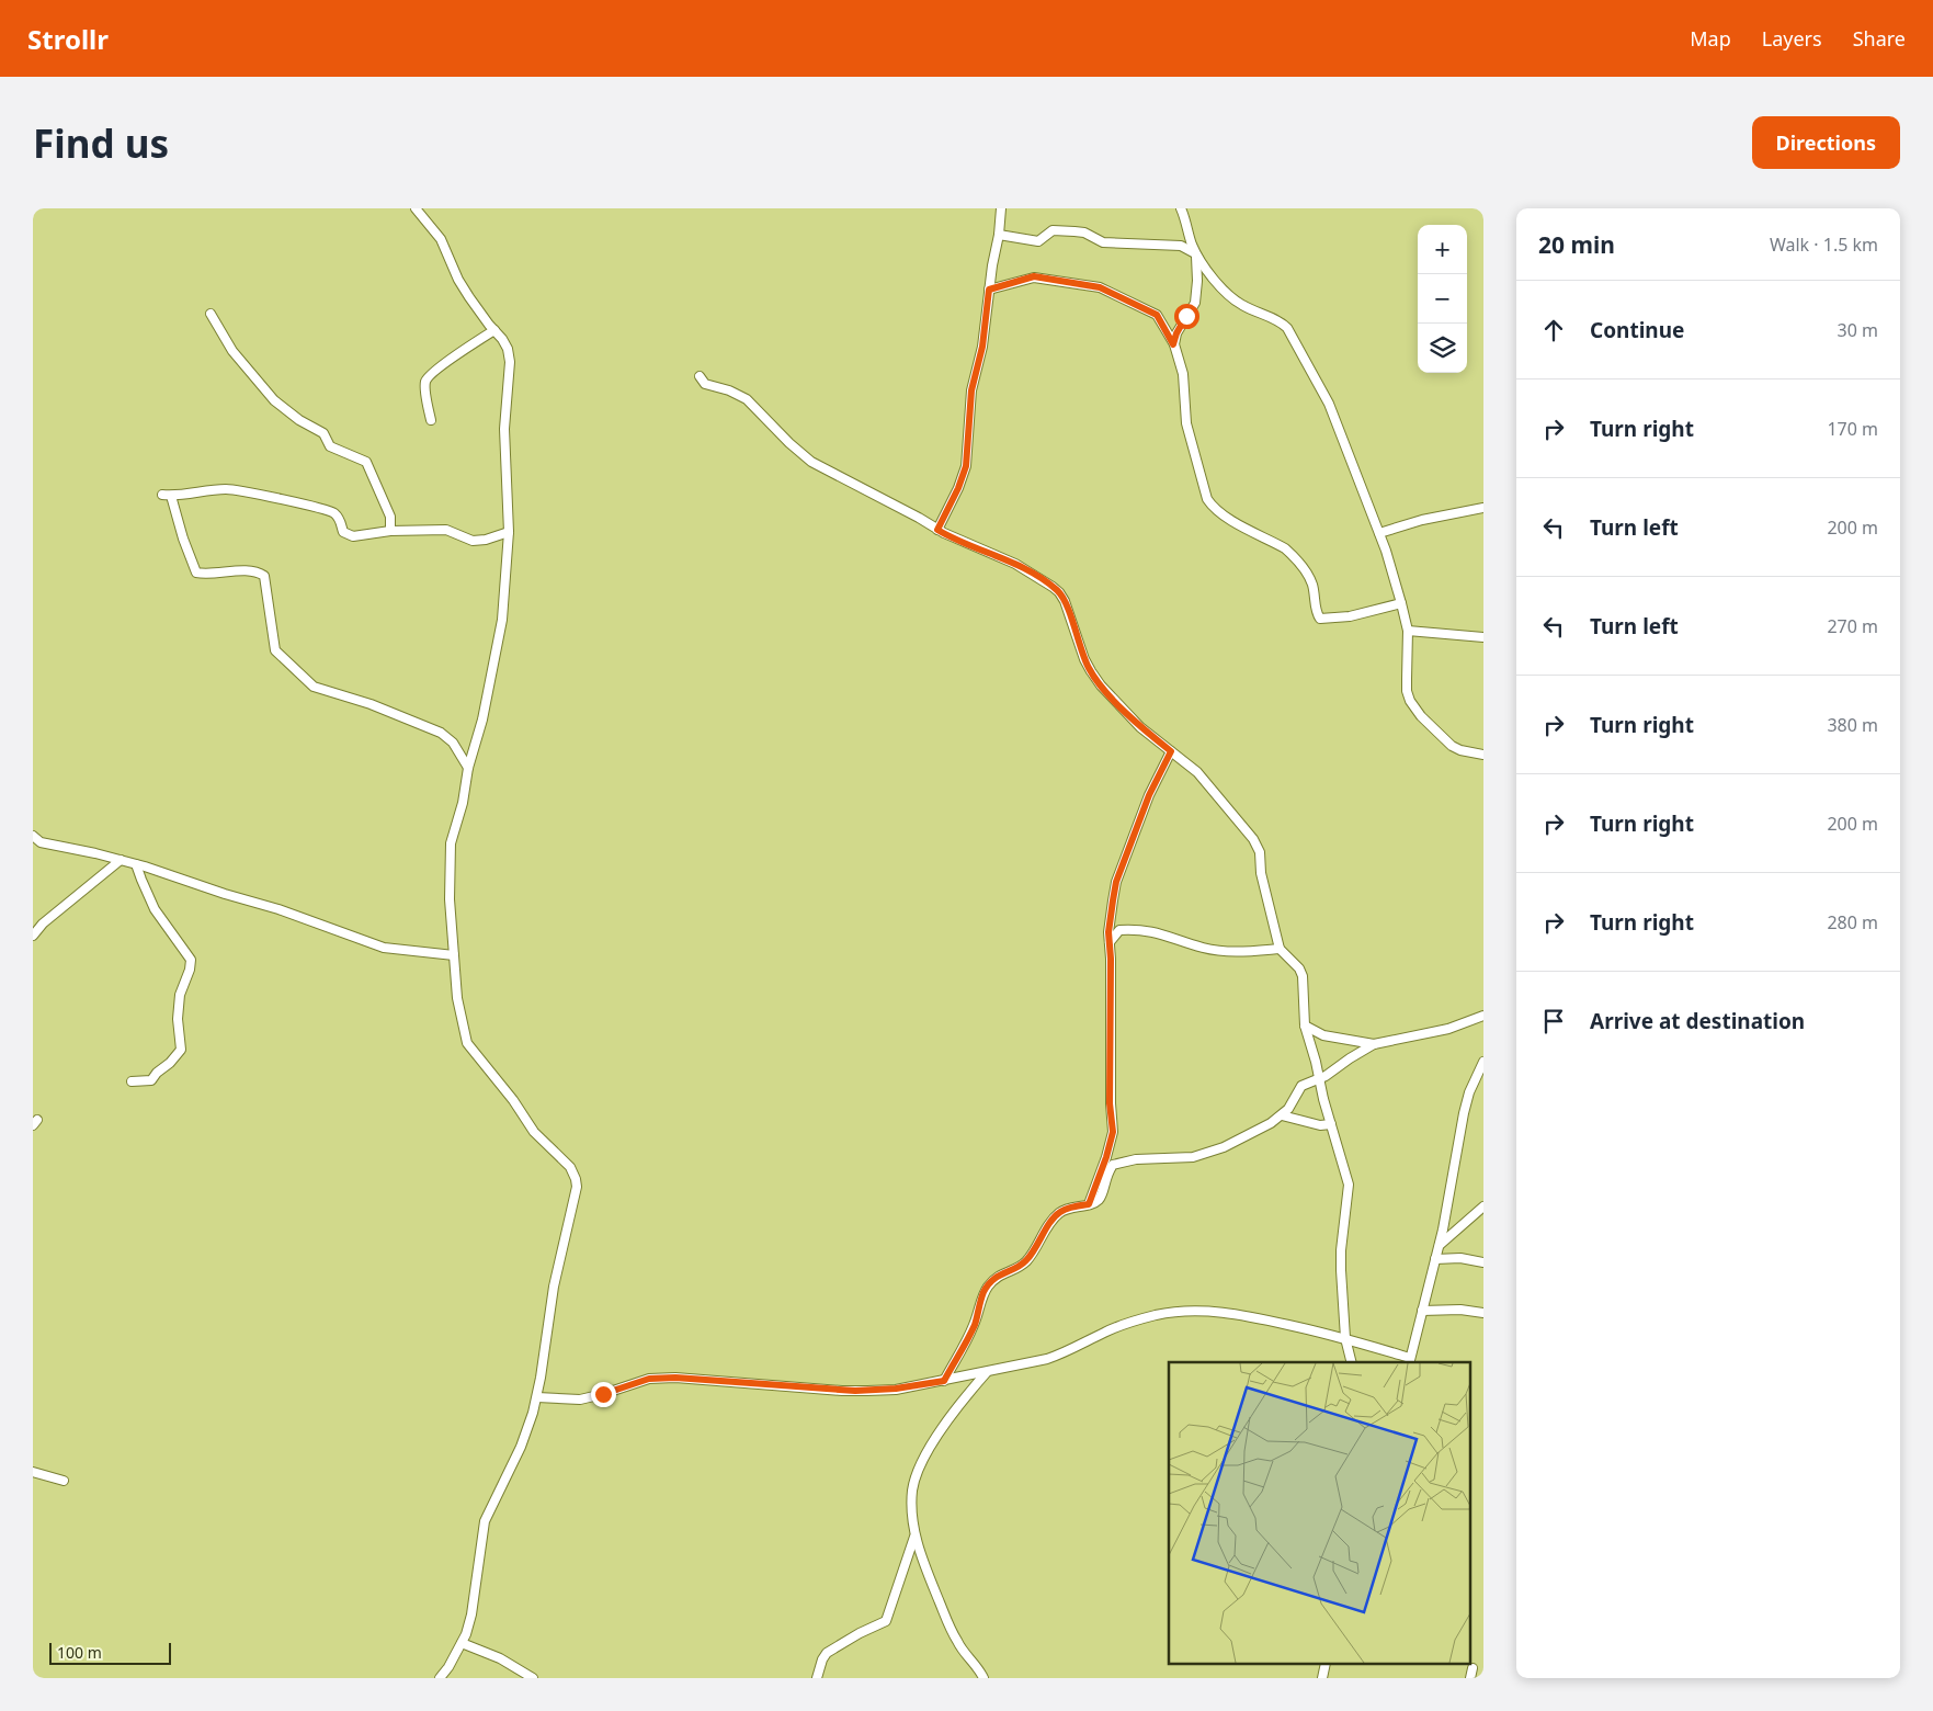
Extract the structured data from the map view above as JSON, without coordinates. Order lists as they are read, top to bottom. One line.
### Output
{"scale_bar":"100 m","page":{"header":"Strollr","nav":["Map","Layers","Share"],"buttons":"Directions","title":"Find us","heading":["20 min","Walk · 1.5 km"],"map_buttons":["+","−"],"list":[["Continue","30 m"],["Turn right","170 m"],["Turn left","200 m"],["Turn left","270 m"],["Turn right","380 m"],["Turn right","200 m"],["Turn right","280 m"],"Arrive at destination"],"scale":"100 m"}}
